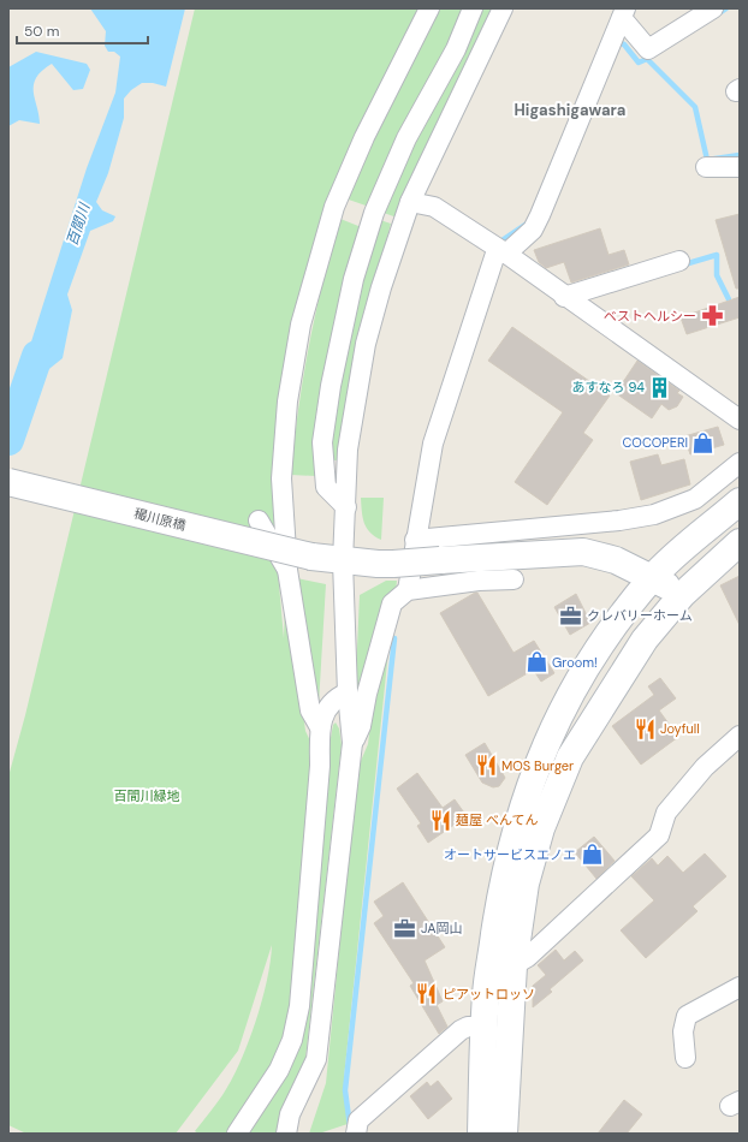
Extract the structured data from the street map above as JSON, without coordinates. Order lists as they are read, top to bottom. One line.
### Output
{"streets":{"street":["穝川原橋"]},"districts":["Higashigawara"],"water":["百間川"],"parks":["百間川緑地"],"places":{"pharmacy":["ベストヘルシー"],"building":["あすなろ 94"],"shop":["COCOPERI","Groom!","オートサービスエノエ"],"office":["クレバリーホーム","JA岡山"],"restaurant":["Joyfull","MOS Burger","麺屋 べんてん","ピアットロッソ"]},"scale_bar":"50 m"}
